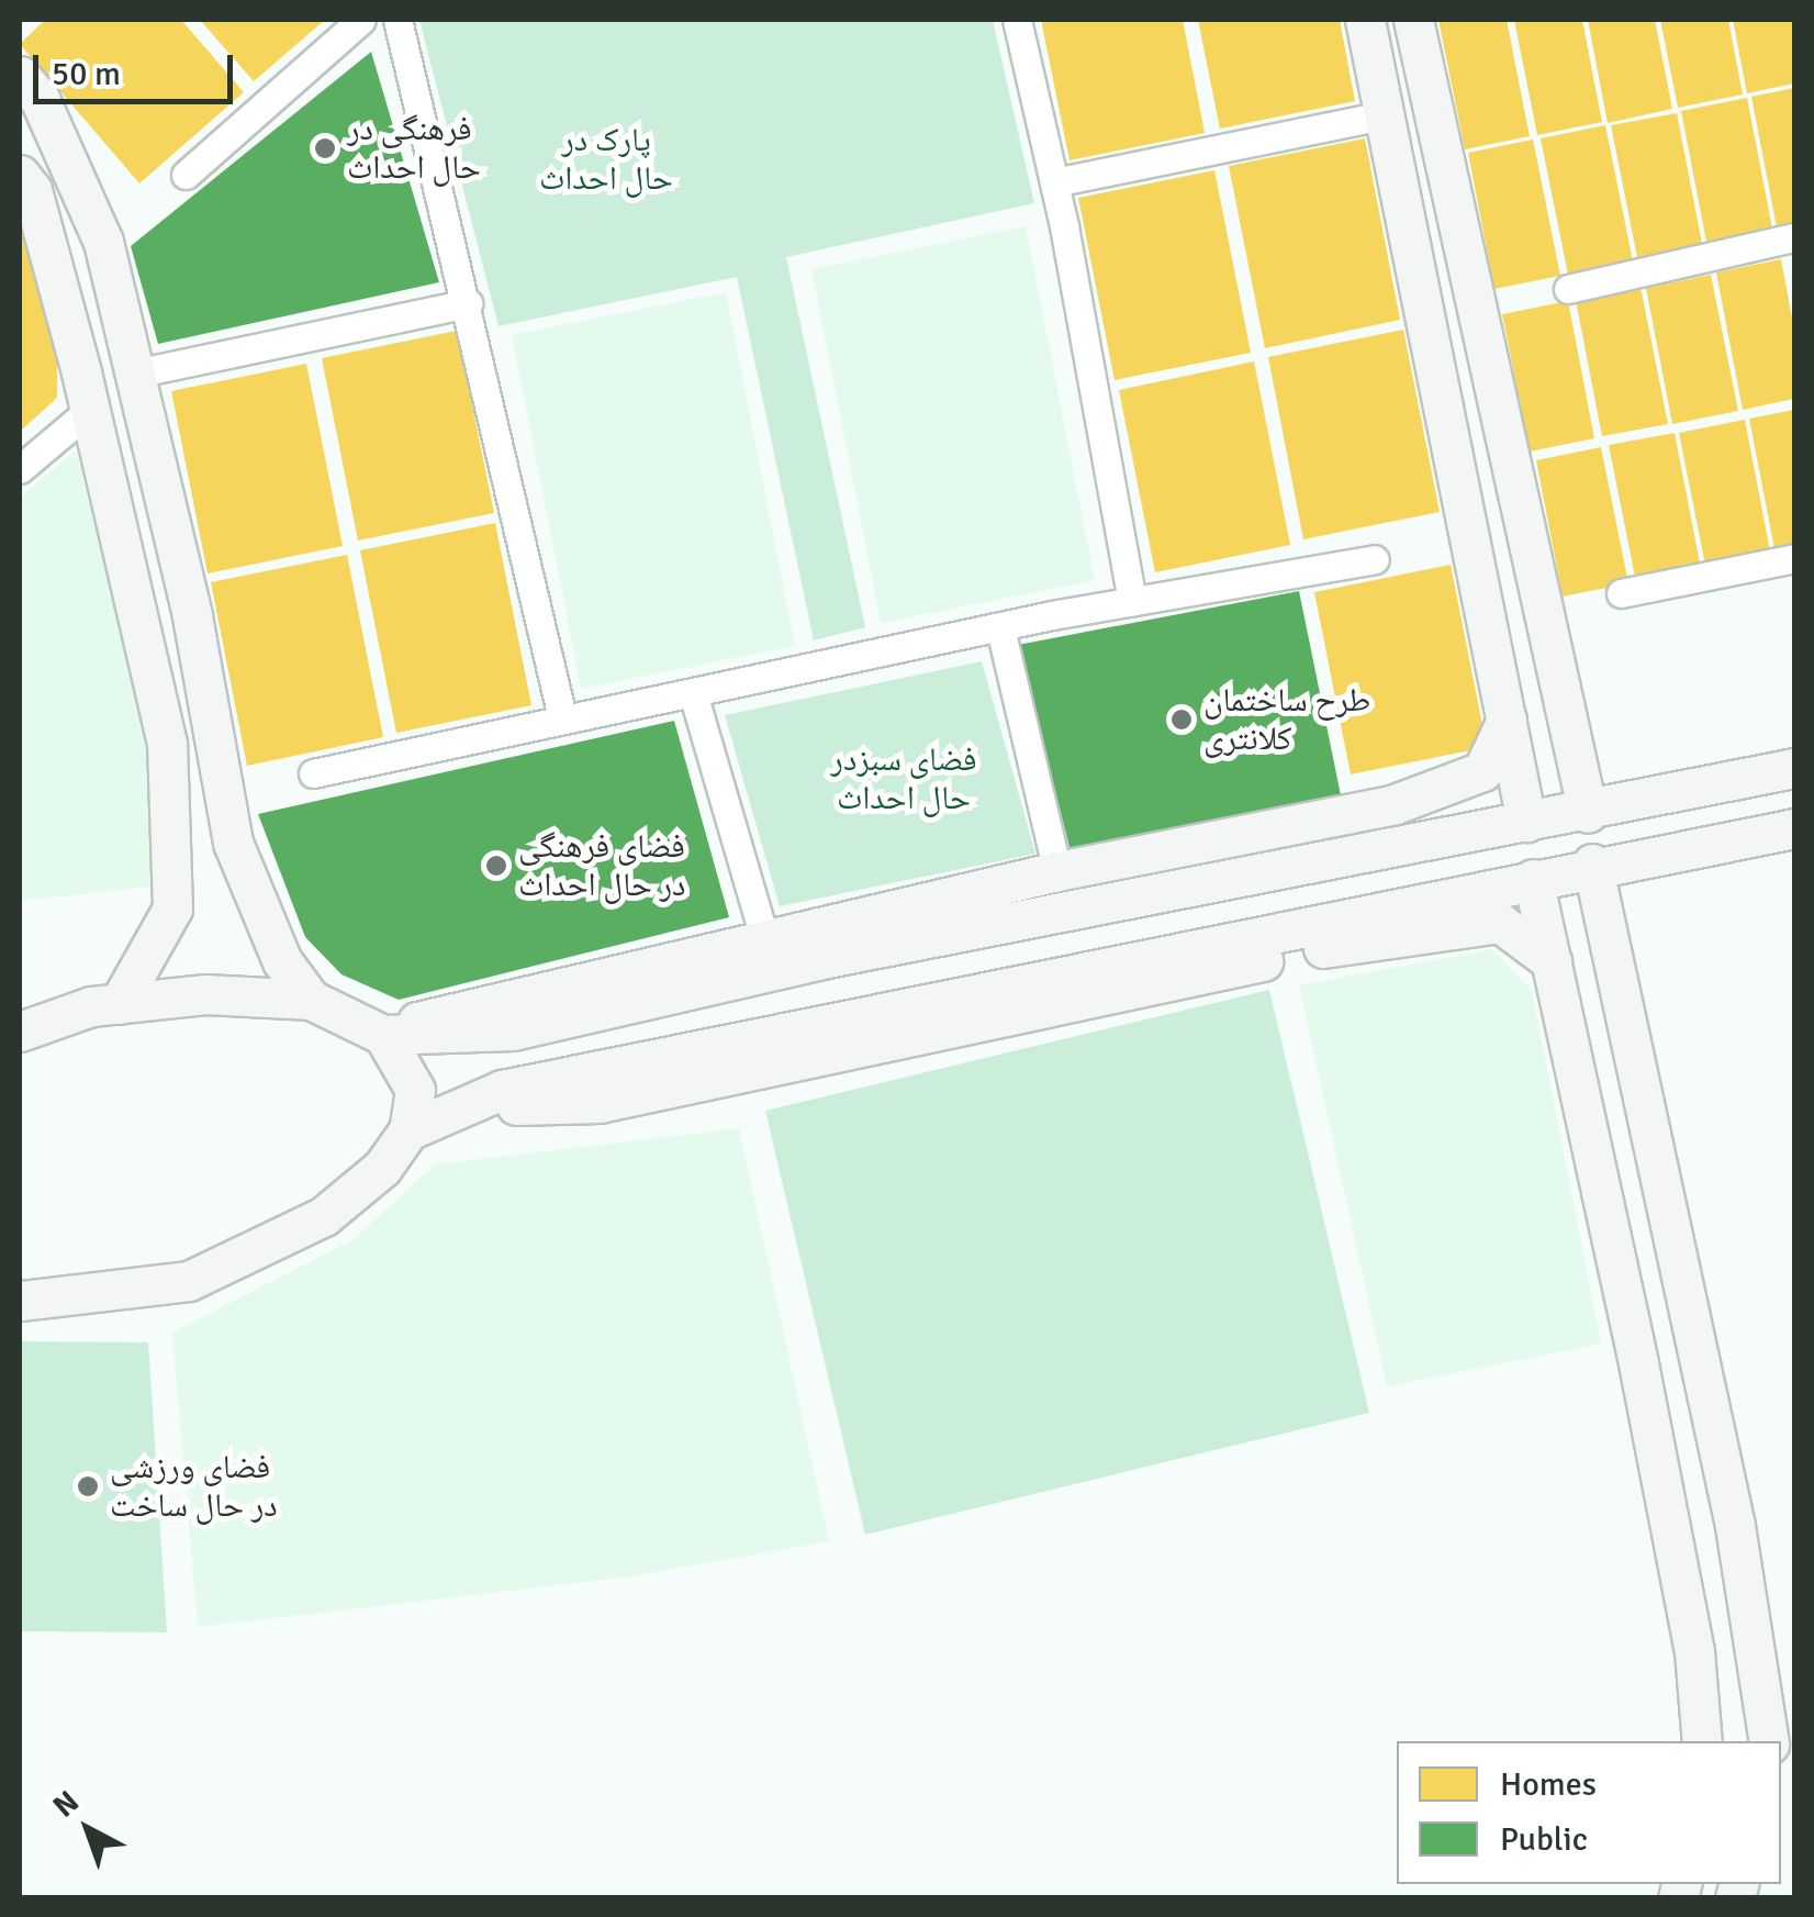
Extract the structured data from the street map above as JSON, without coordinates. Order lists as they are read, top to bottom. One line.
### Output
{"parks":["پارک در حال احداث","فضای سبزدر حال احداث"],"places":["فرهنگی در حال احداث","طرح ساختمان کلانتری","فضای فرهنگی در حال احداث","فضای ورزشی در حال ساخت"],"legend":["Homes","Public"],"scale_bar":"50 m","north":"top left"}
